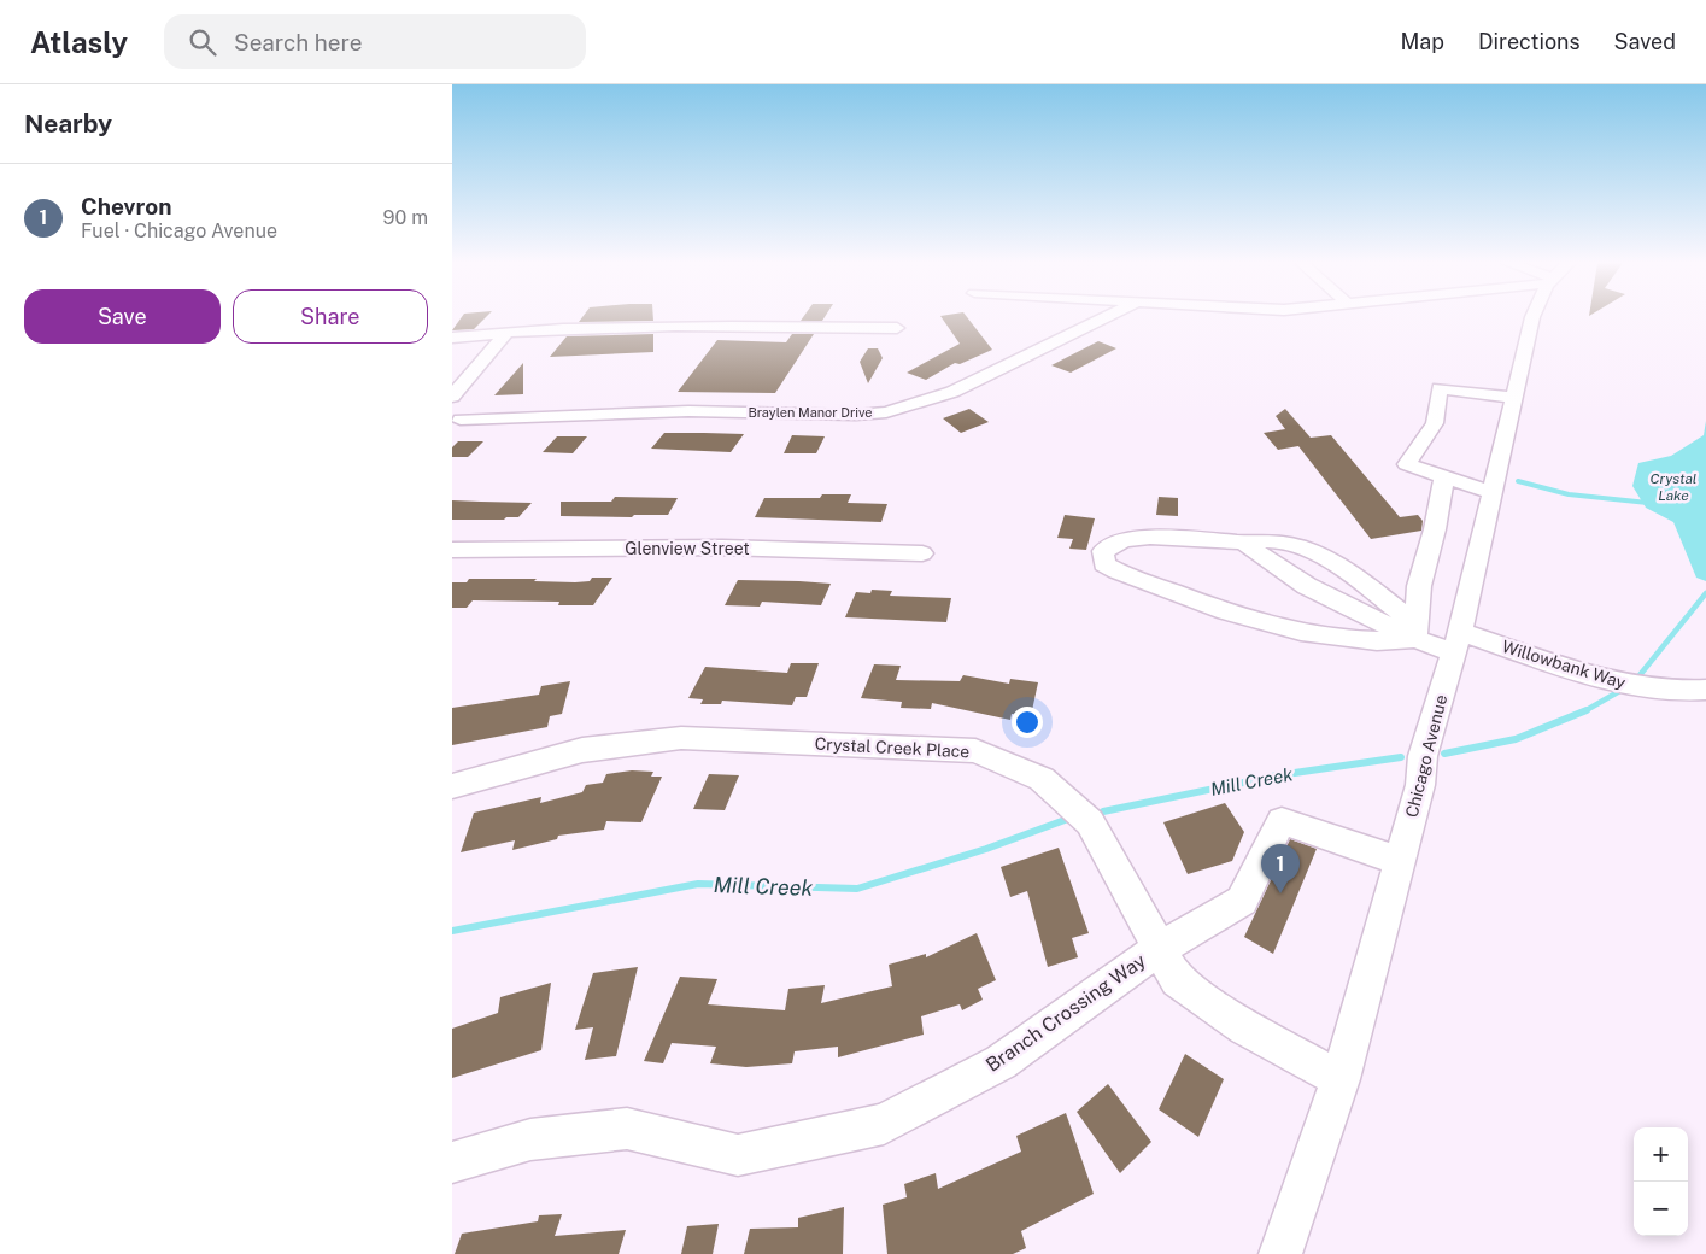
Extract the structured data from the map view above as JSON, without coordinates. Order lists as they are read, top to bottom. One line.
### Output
{"streets":{"street":["Braylen Manor Drive","Glenview Street","Willowbank Way","Crystal Creek Place","Chicago Avenue","Branch Crossing Way"]},"crossings":[["Willowbank Way","Chicago Avenue"],["Crystal Creek Place","Chicago Avenue"],["Crystal Creek Place","Branch Crossing Way"],["Chicago Avenue","Branch Crossing Way"]],"water":["Crystal Lake","Mill Creek"],"page":{"header":"Atlasly","search":"Search here","nav":["Map","Directions","Saved"],"heading":"Nearby","list":[{"mark":"1","name":"Chevron","note":"Fuel · Chicago Avenue","value":"90 m"}],"buttons":["Save","Share"],"pins":"1","map_buttons":["+","−"]}}
